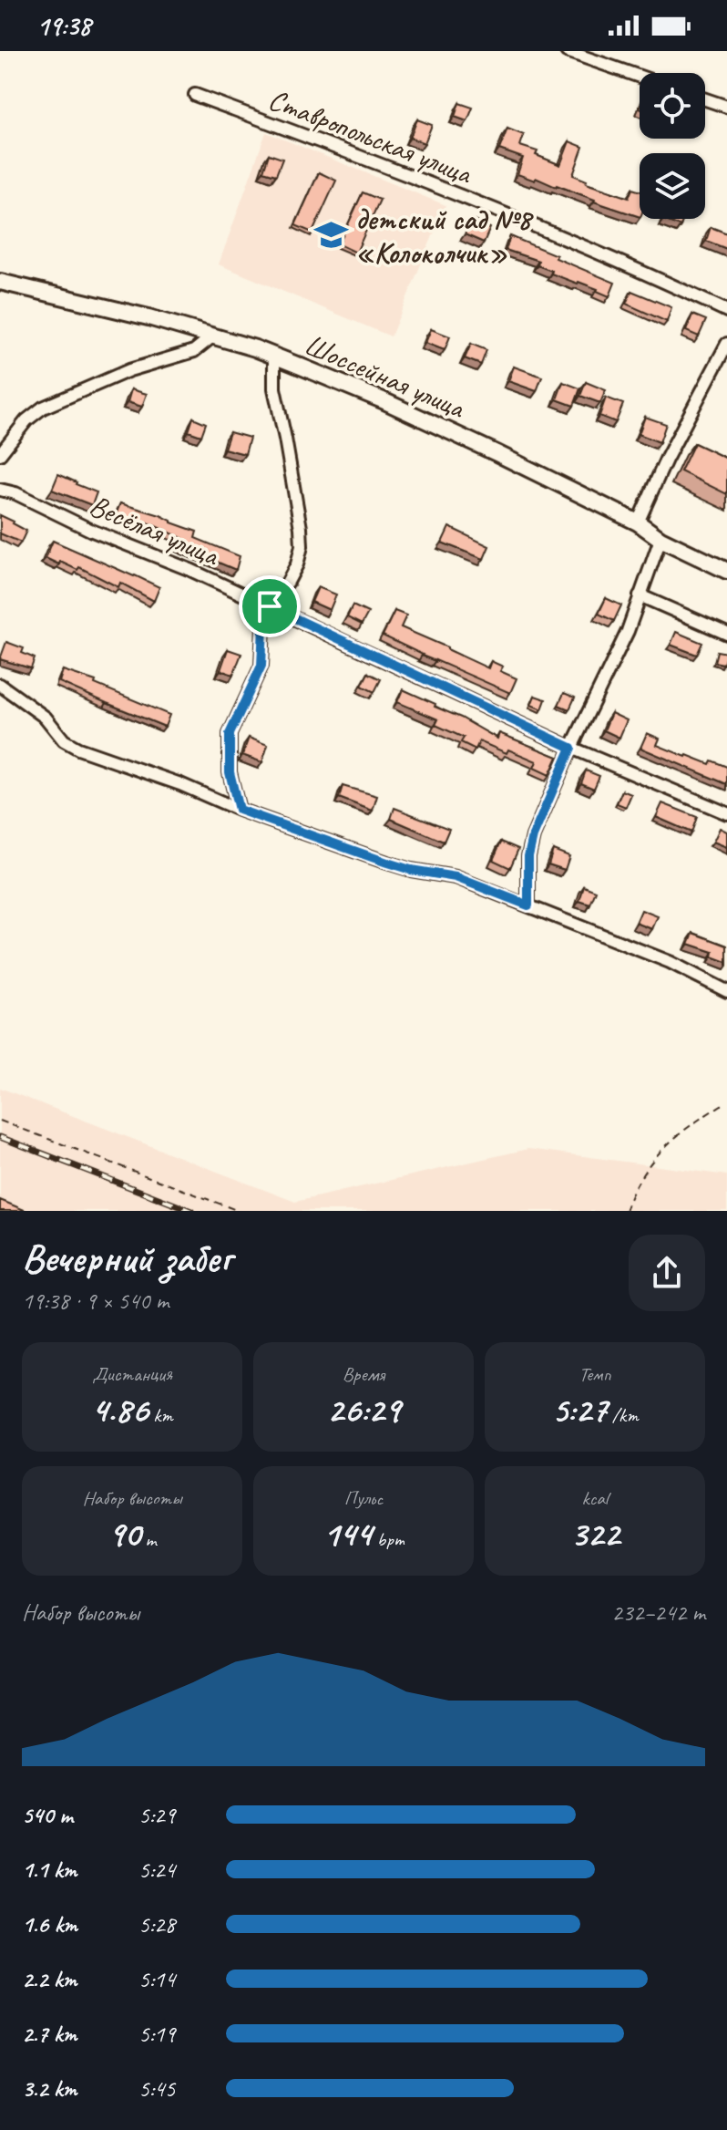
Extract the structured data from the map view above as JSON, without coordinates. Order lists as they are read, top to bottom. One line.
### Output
{"streets":{"main road":["Шоссейная улица"],"street":["Ставропольская улица","Весёлая улица"]},"places":{"school or university":["детский сад №8 «Колоколчик»"]},"page":{"status":"19:38","heading":["Вечерний забег","19:38 · 9 × 540 m"],"stats":[["Дистанция","4.86 km"],["Время","26:29"],["Темп","5:27 /km"],["Набор высоты","90 m"],["Пульс","144 bpm"],["kcal","322"]],"chart":["Набор высоты","232–242 m"],"list":[{"name":"540 m","note":"5:29"},{"name":"1.1 km","note":"5:24"},{"name":"1.6 km","note":"5:28"},{"name":"2.2 km","note":"5:14"},{"name":"2.7 km","note":"5:19"},{"name":"3.2 km","note":"5:45"}]}}
